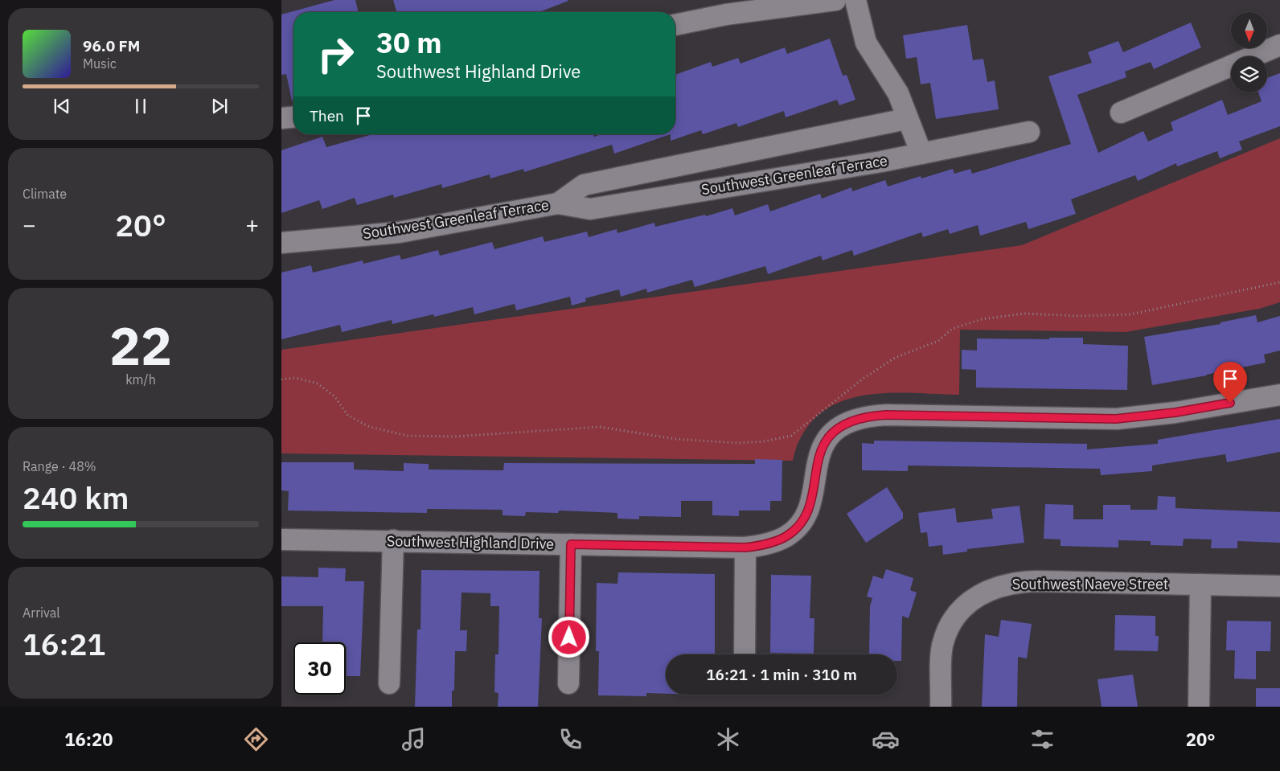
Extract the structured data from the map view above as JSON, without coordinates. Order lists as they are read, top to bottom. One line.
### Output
{"streets":{"street":["Southwest Greenleaf Terrace","Southwest Highland Drive","Southwest Naeve Street"]},"north":"bottom","page":{"turn":["30 m","Southwest Highland Drive"],"song":["96.0 FM","Music"],"then":"Then","tile":["Climate",["22","km/h"],["Range · 48%","240 km"],["Arrival","16:21"]],"heat":["−","20°","+"],"limit":"30","trip":"16:21 · 1 min · 310 m","tabs":["16:20","20°"]}}
